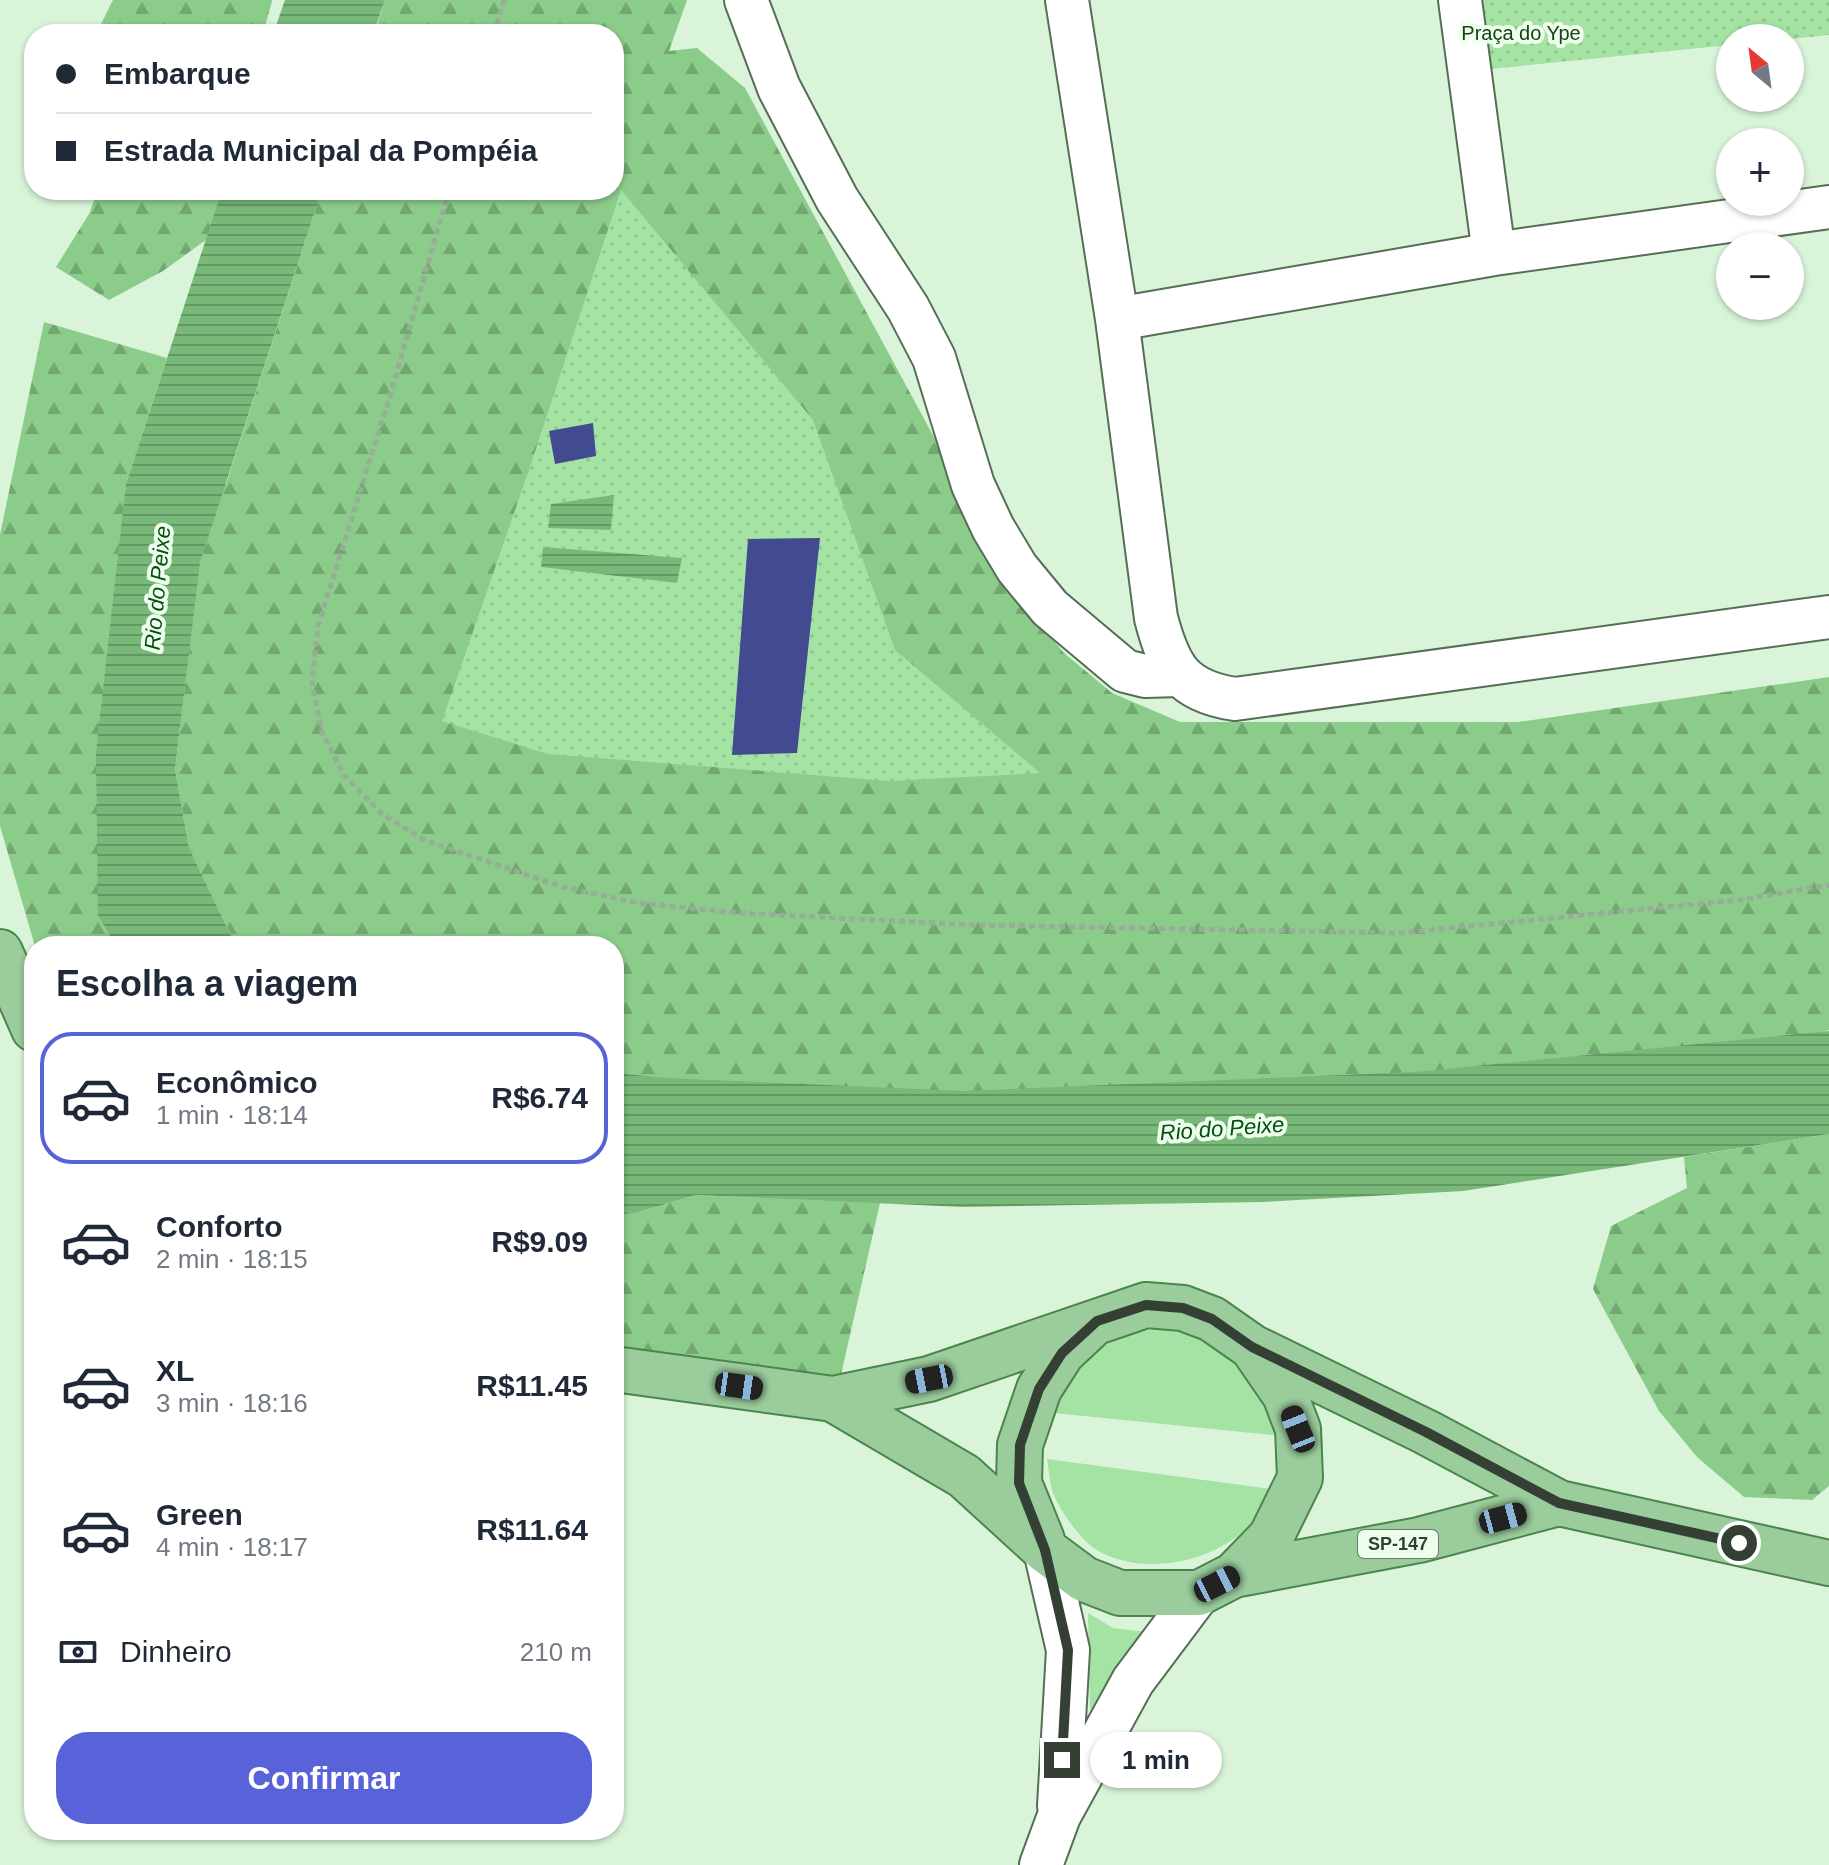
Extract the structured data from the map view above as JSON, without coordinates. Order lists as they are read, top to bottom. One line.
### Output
{"streets":{"main road":["SP-147"]},"water":["Rio do Peixe"],"parks":["Praça do Ype"],"north":"top left","page":{"map_buttons":["+","−"],"banner":["Embarque","Estrada Municipal da Pompéia"],"heading":"Escolha a viagem","list":[{"name":"Econômico","note":"1 min · 18:14","value":"R$6.74"},{"name":"Conforto","note":"2 min · 18:15","value":"R$9.09"},{"name":"XL","note":"3 min · 18:16","value":"R$11.45"},{"name":"Green","note":"4 min · 18:17","value":"R$11.64"}],"pay":["Dinheiro","210 m"],"buttons":"Confirmar","bubble":"1 min"}}
